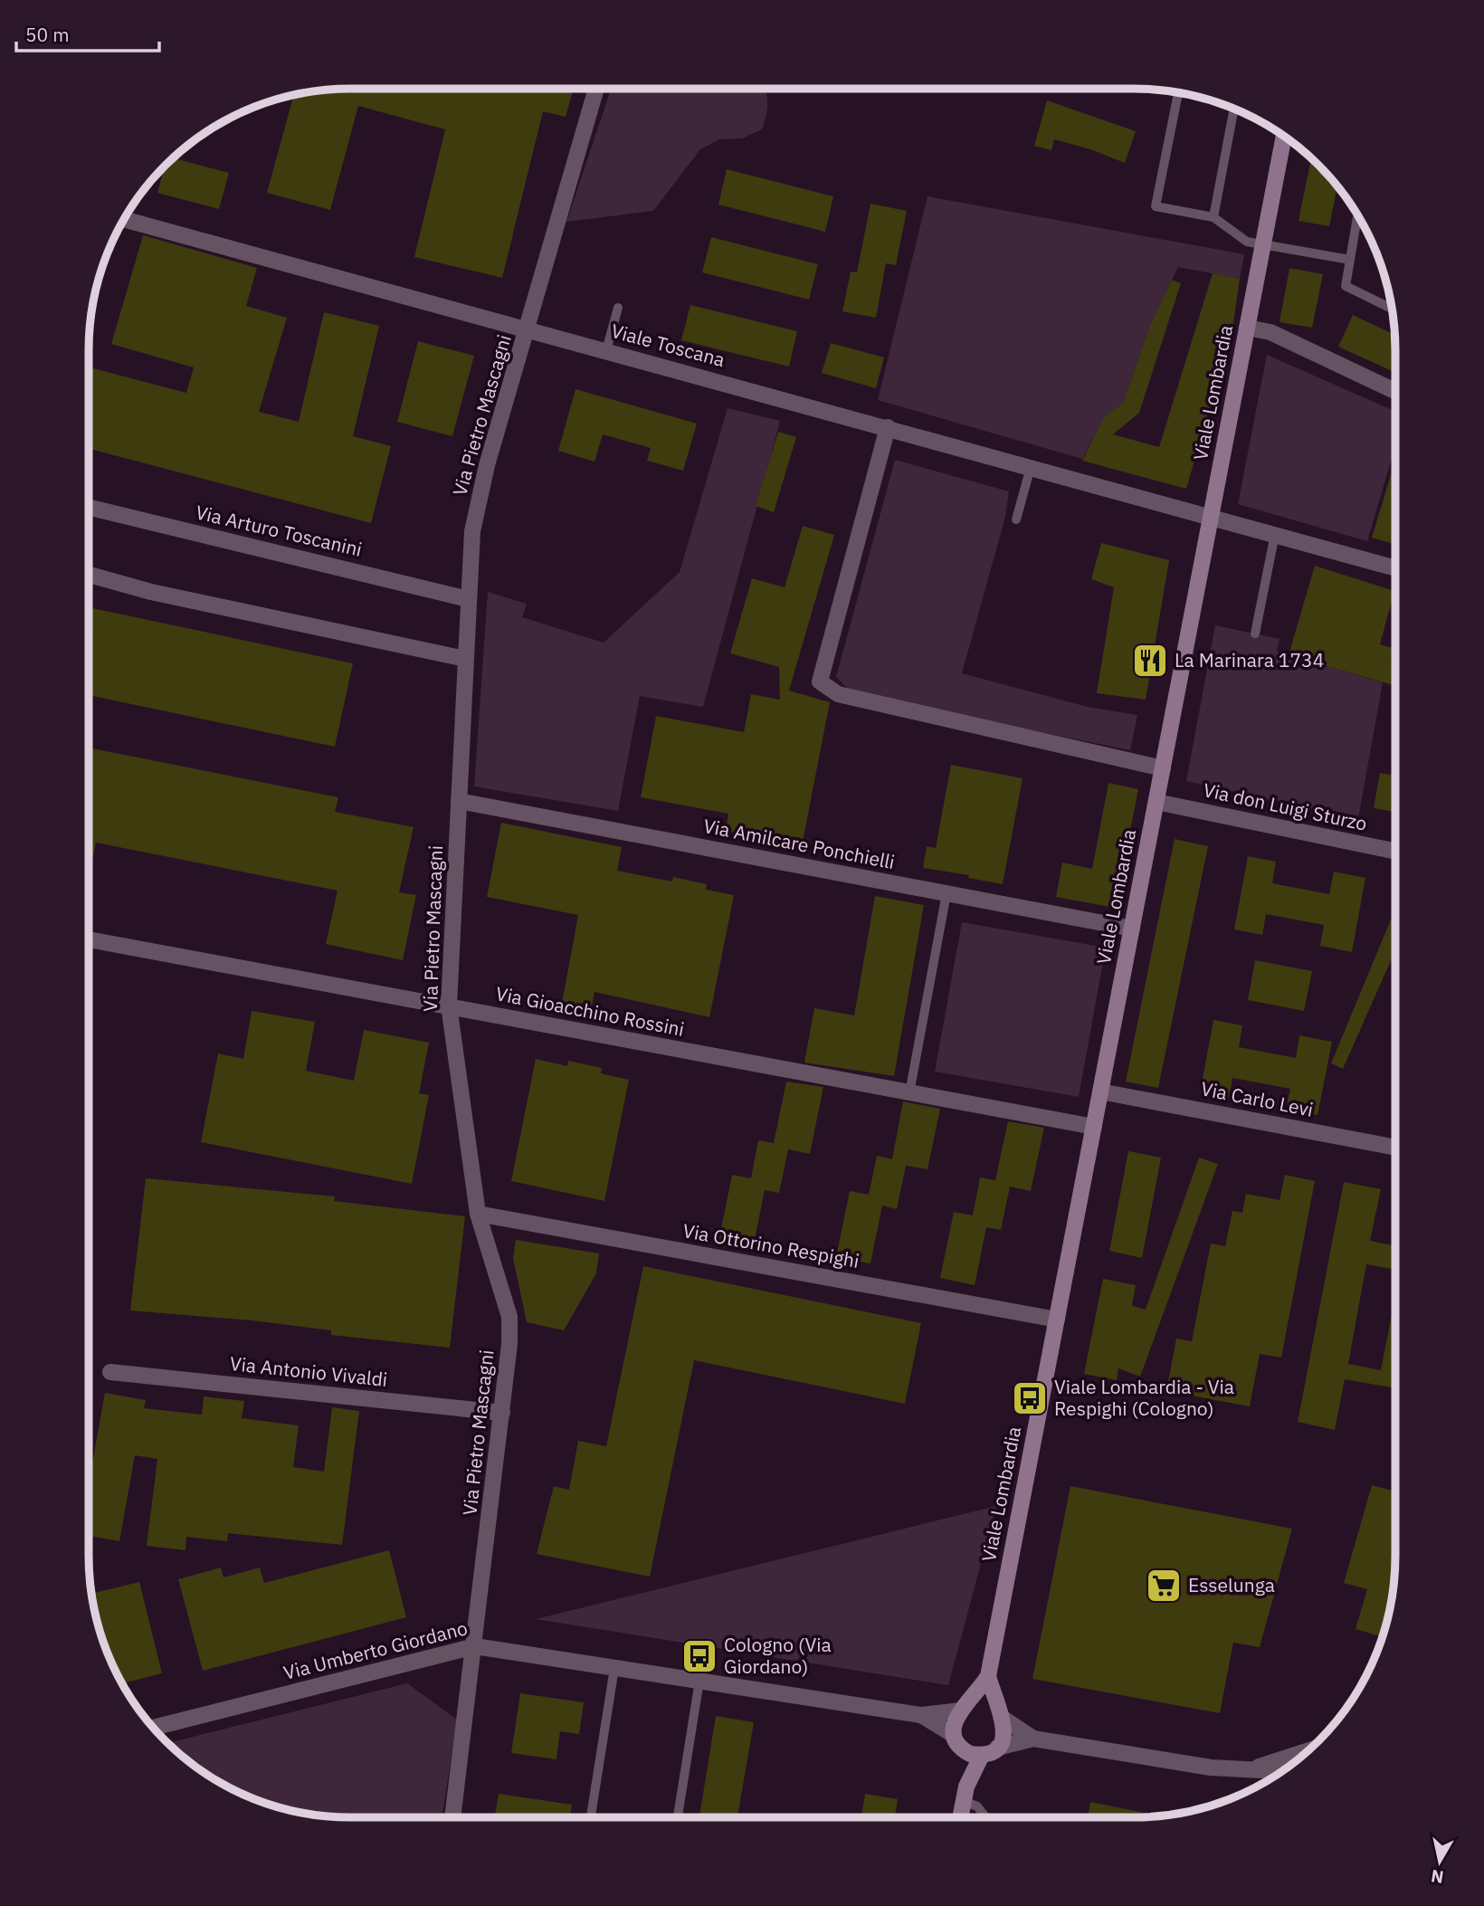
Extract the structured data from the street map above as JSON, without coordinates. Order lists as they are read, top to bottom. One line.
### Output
{"streets":{"street":["Viale Toscana","Viale Lombardia","Via Pietro Mascagni","Via Arturo Toscanini","Via don Luigi Sturzo","Via Amilcare Ponchielli","Via Gioacchino Rossini","Via Carlo Levi","Via Ottorino Respighi","Via Antonio Vivaldi","Via Umberto Giordano"]},"crossings":[["Viale Toscana","Viale Lombardia"],["Viale Toscana","Via Pietro Mascagni"],["Viale Lombardia","Via don Luigi Sturzo"],["Viale Lombardia","Via Amilcare Ponchielli"],["Viale Lombardia","Via Gioacchino Rossini"],["Viale Lombardia","Via Carlo Levi"],["Viale Lombardia","Via Ottorino Respighi"],["Viale Lombardia","Via Umberto Giordano"],["Via Pietro Mascagni","Via Arturo Toscanini"],["Via Pietro Mascagni","Via Amilcare Ponchielli"],["Via Pietro Mascagni","Via Gioacchino Rossini"],["Via Pietro Mascagni","Via Ottorino Respighi"],["Via Pietro Mascagni","Via Antonio Vivaldi"],["Via Pietro Mascagni","Via Umberto Giordano"]],"places":{"restaurant":["La Marinara 1734"],"bus stop":["Viale Lombardia - Via Respighi (Cologno)","Cologno (Via Giordano)"],"supermarket":["Esselunga"]},"scale_bar":"50 m","north":"bottom"}
